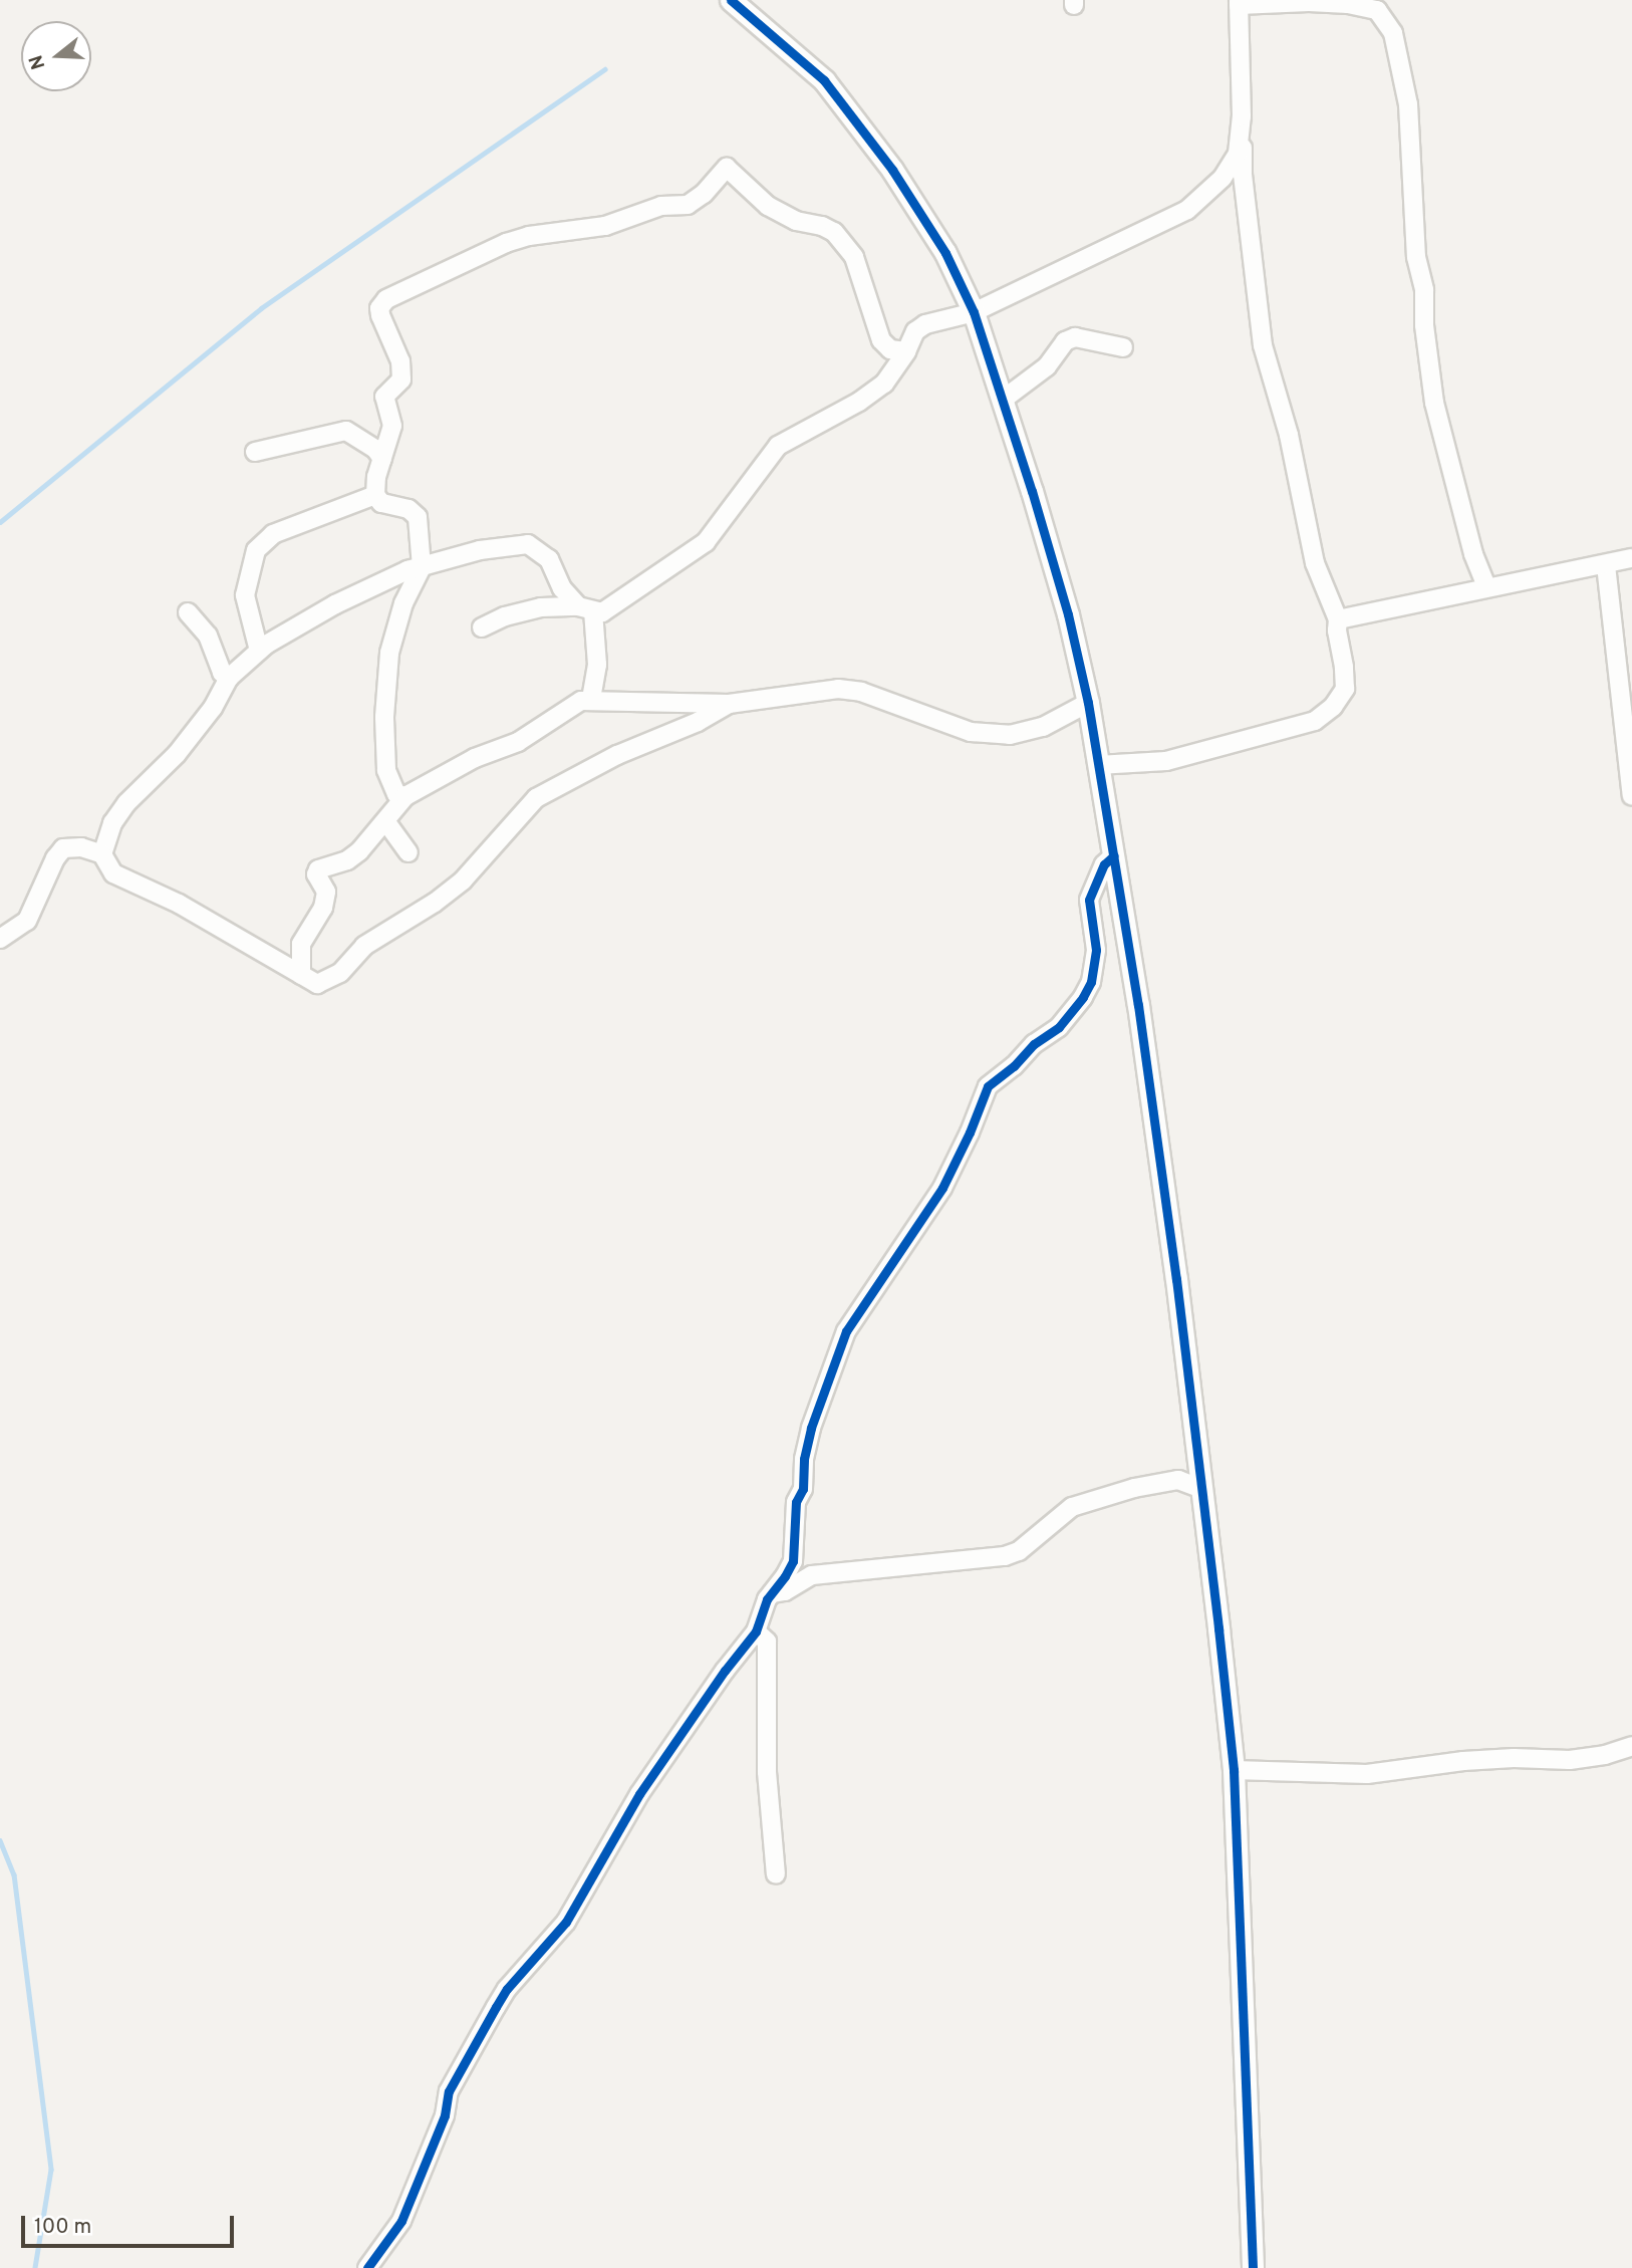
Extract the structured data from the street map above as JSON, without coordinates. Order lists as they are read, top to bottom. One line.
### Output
{"scale_bar":"100 m","north":"left"}
